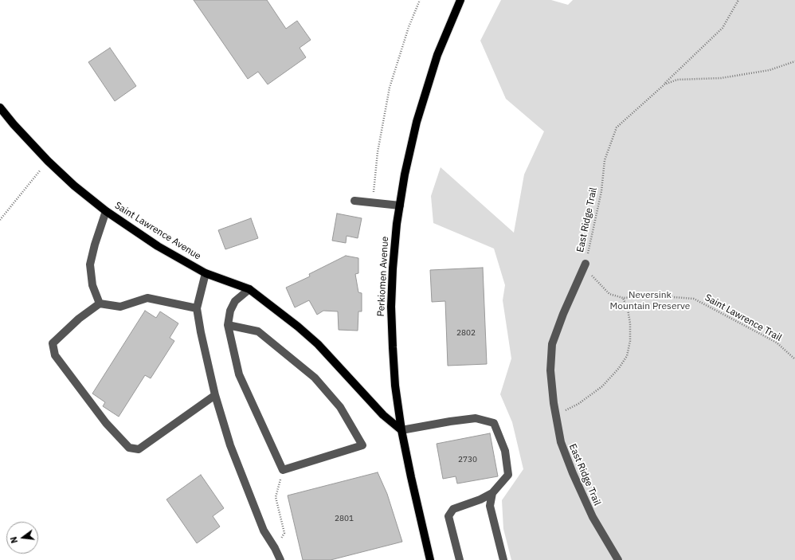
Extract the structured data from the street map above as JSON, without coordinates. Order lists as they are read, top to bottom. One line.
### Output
{"streets":{"main road":["Saint Lawrence Avenue","Perkiomen Avenue"],"path":["East Ridge Trail","Saint Lawrence Trail"]},"crossings":[["East Ridge Trail","Saint Lawrence Trail"],["Saint Lawrence Avenue","Perkiomen Avenue"]],"parks":["Neversink Mountain Preserve"],"house_numbers":["2802","2730","2801"],"north":"left"}
